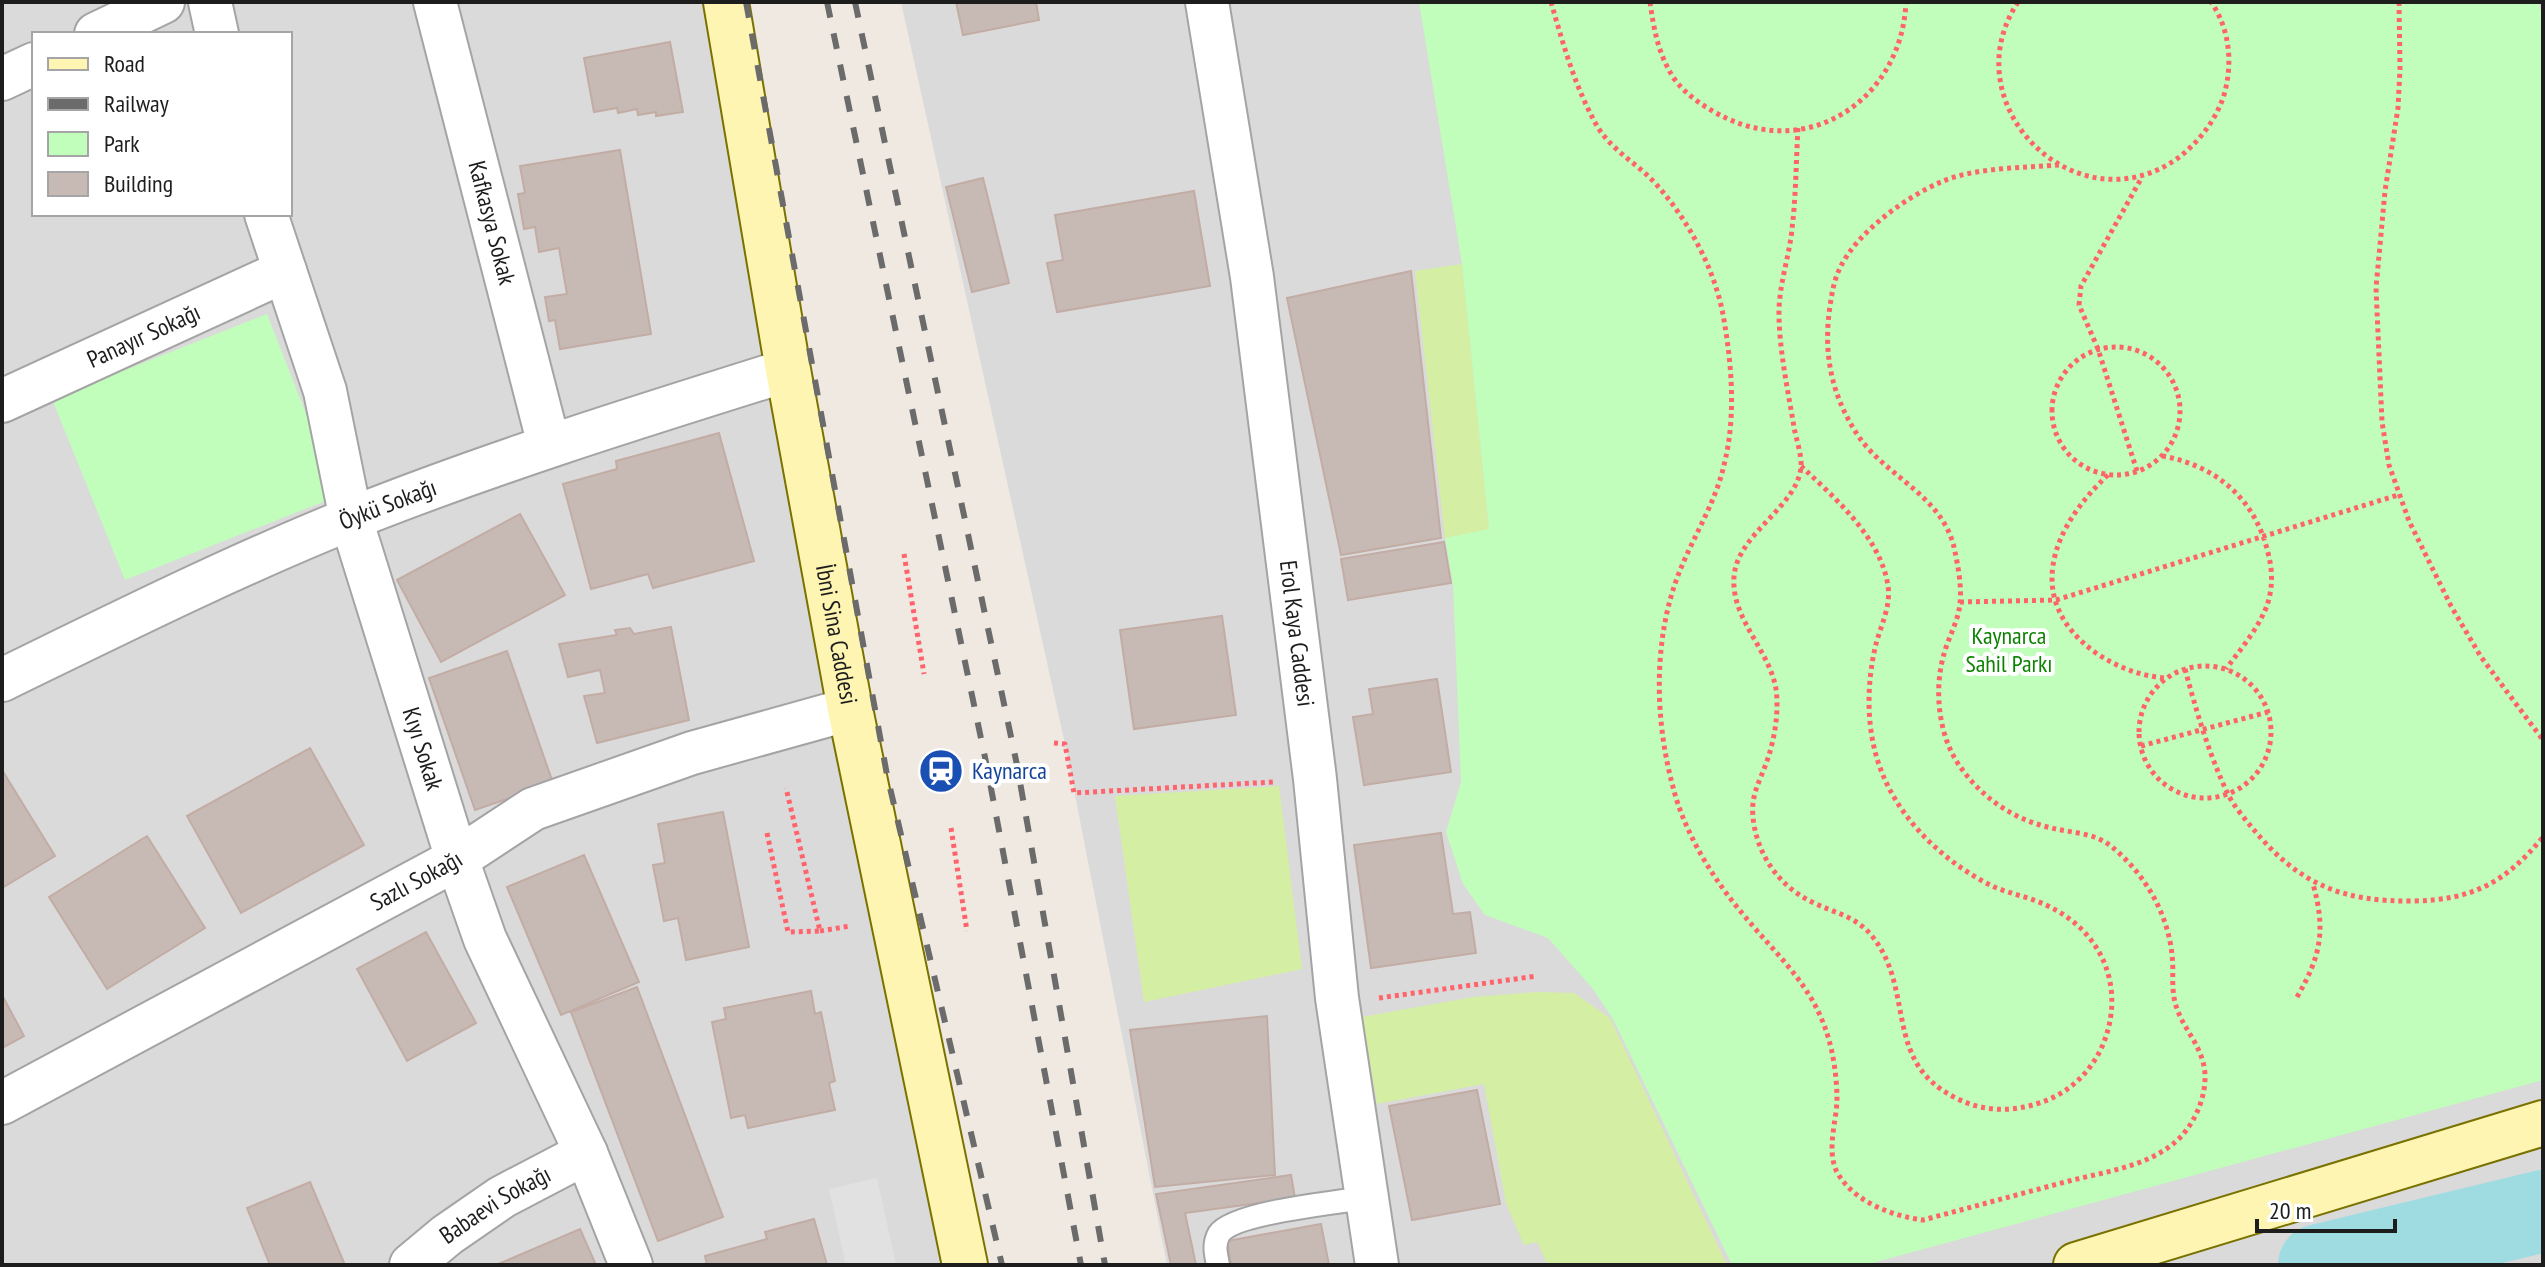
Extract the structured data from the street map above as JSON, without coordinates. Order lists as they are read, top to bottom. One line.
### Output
{"streets":{"street":["Kafkasya Sokak","Panayır Sokağı","Öykü Sokağı","Erol Kaya Caddesi","İbni Sina Caddesi","Kıyı Sokak","Sazlı Sokağı","Babaevi Sokağı"]},"crossings":[["Kafkasya Sokak","Öykü Sokağı"],["Panayır Sokağı","Kıyı Sokak"],["Öykü Sokağı","İbni Sina Caddesi"],["Öykü Sokağı","Kıyı Sokak"],["İbni Sina Caddesi","Sazlı Sokağı"],["Kıyı Sokak","Sazlı Sokağı"],["Kıyı Sokak","Babaevi Sokağı"]],"parks":["Kaynarca Sahil Parkı"],"places":{"station":["Kaynarca"]},"legend":["Road","Railway","Park","Building"],"scale_bar":"20 m"}
